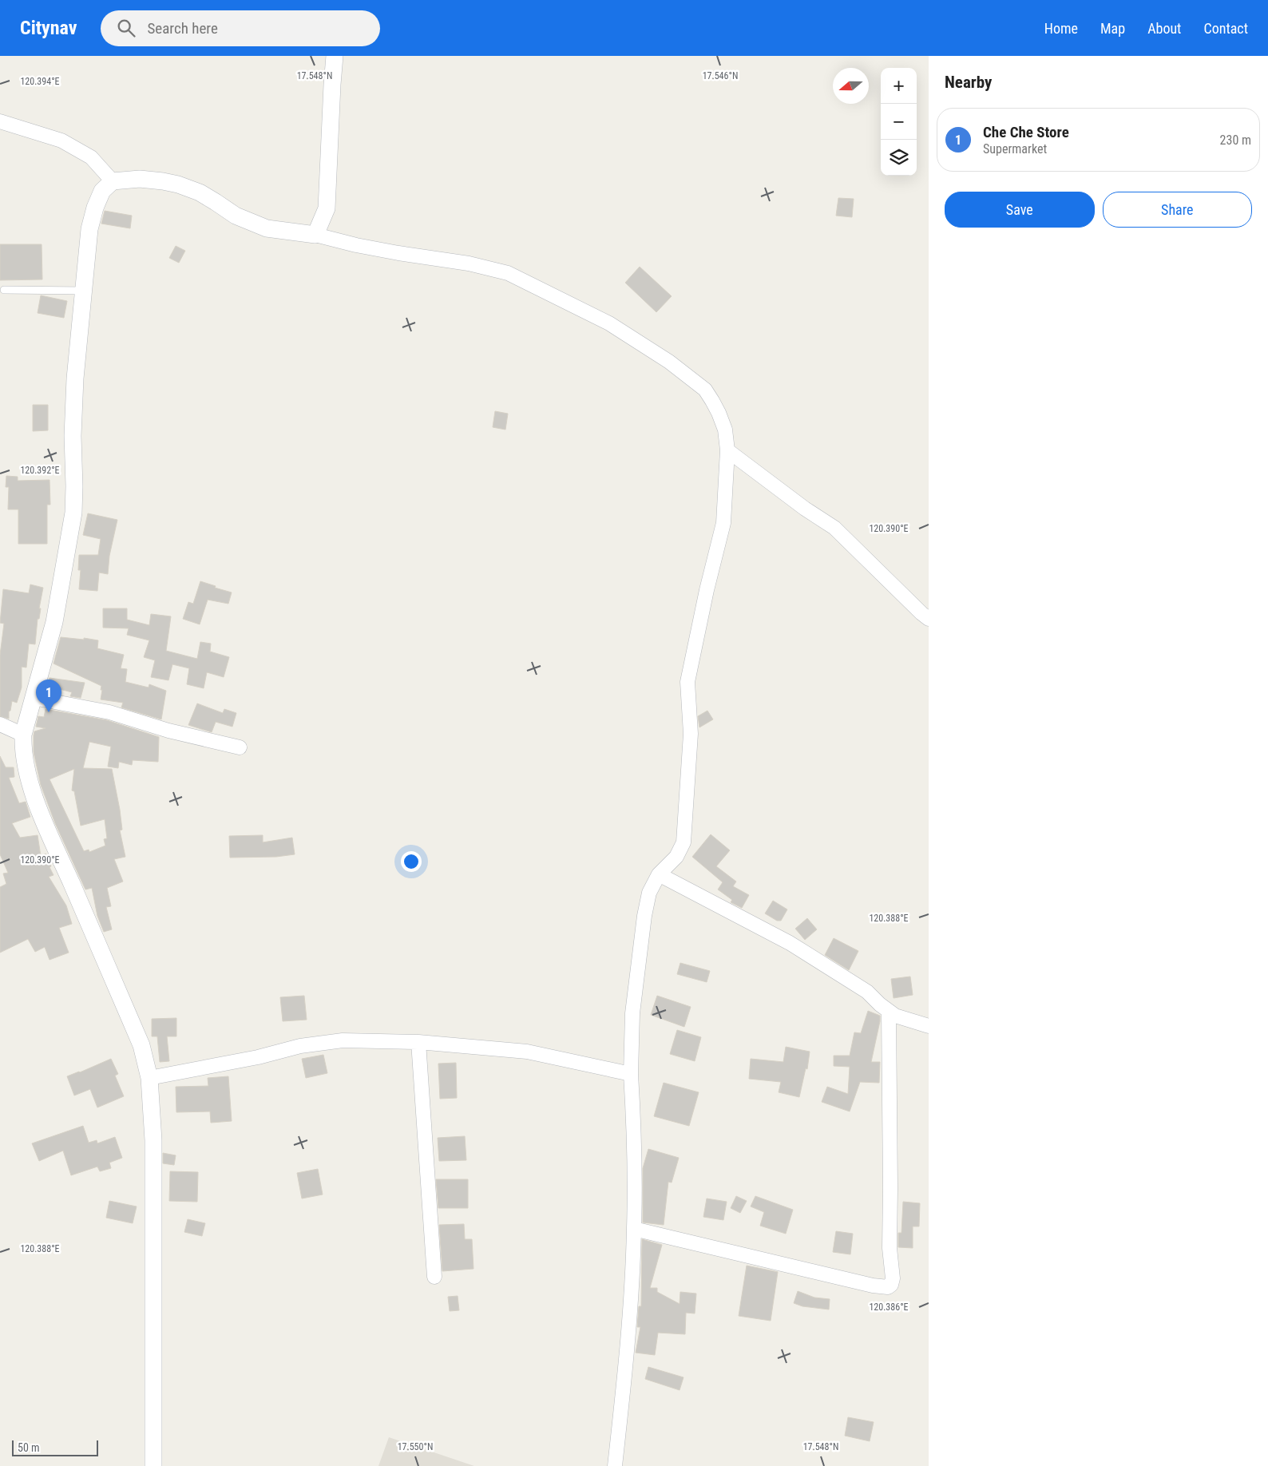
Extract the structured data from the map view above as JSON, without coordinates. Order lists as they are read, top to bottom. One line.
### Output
{"scale_bar":"50 m","north":"left","page":{"header":"Citynav","search":"Search here","nav":["Home","Map","About","Contact"],"heading":"Nearby","map_buttons":["+","−"],"list":[{"mark":"1","name":"Che Che Store","note":"Supermarket","value":"230 m"}],"buttons":["Save","Share"],"pins":"1","scale":"50 m"},"coordinates":["17.548°N","17.546°N","120.394°E","120.392°E","120.390°E","120.388°E","120.386°E","17.550°N"]}
